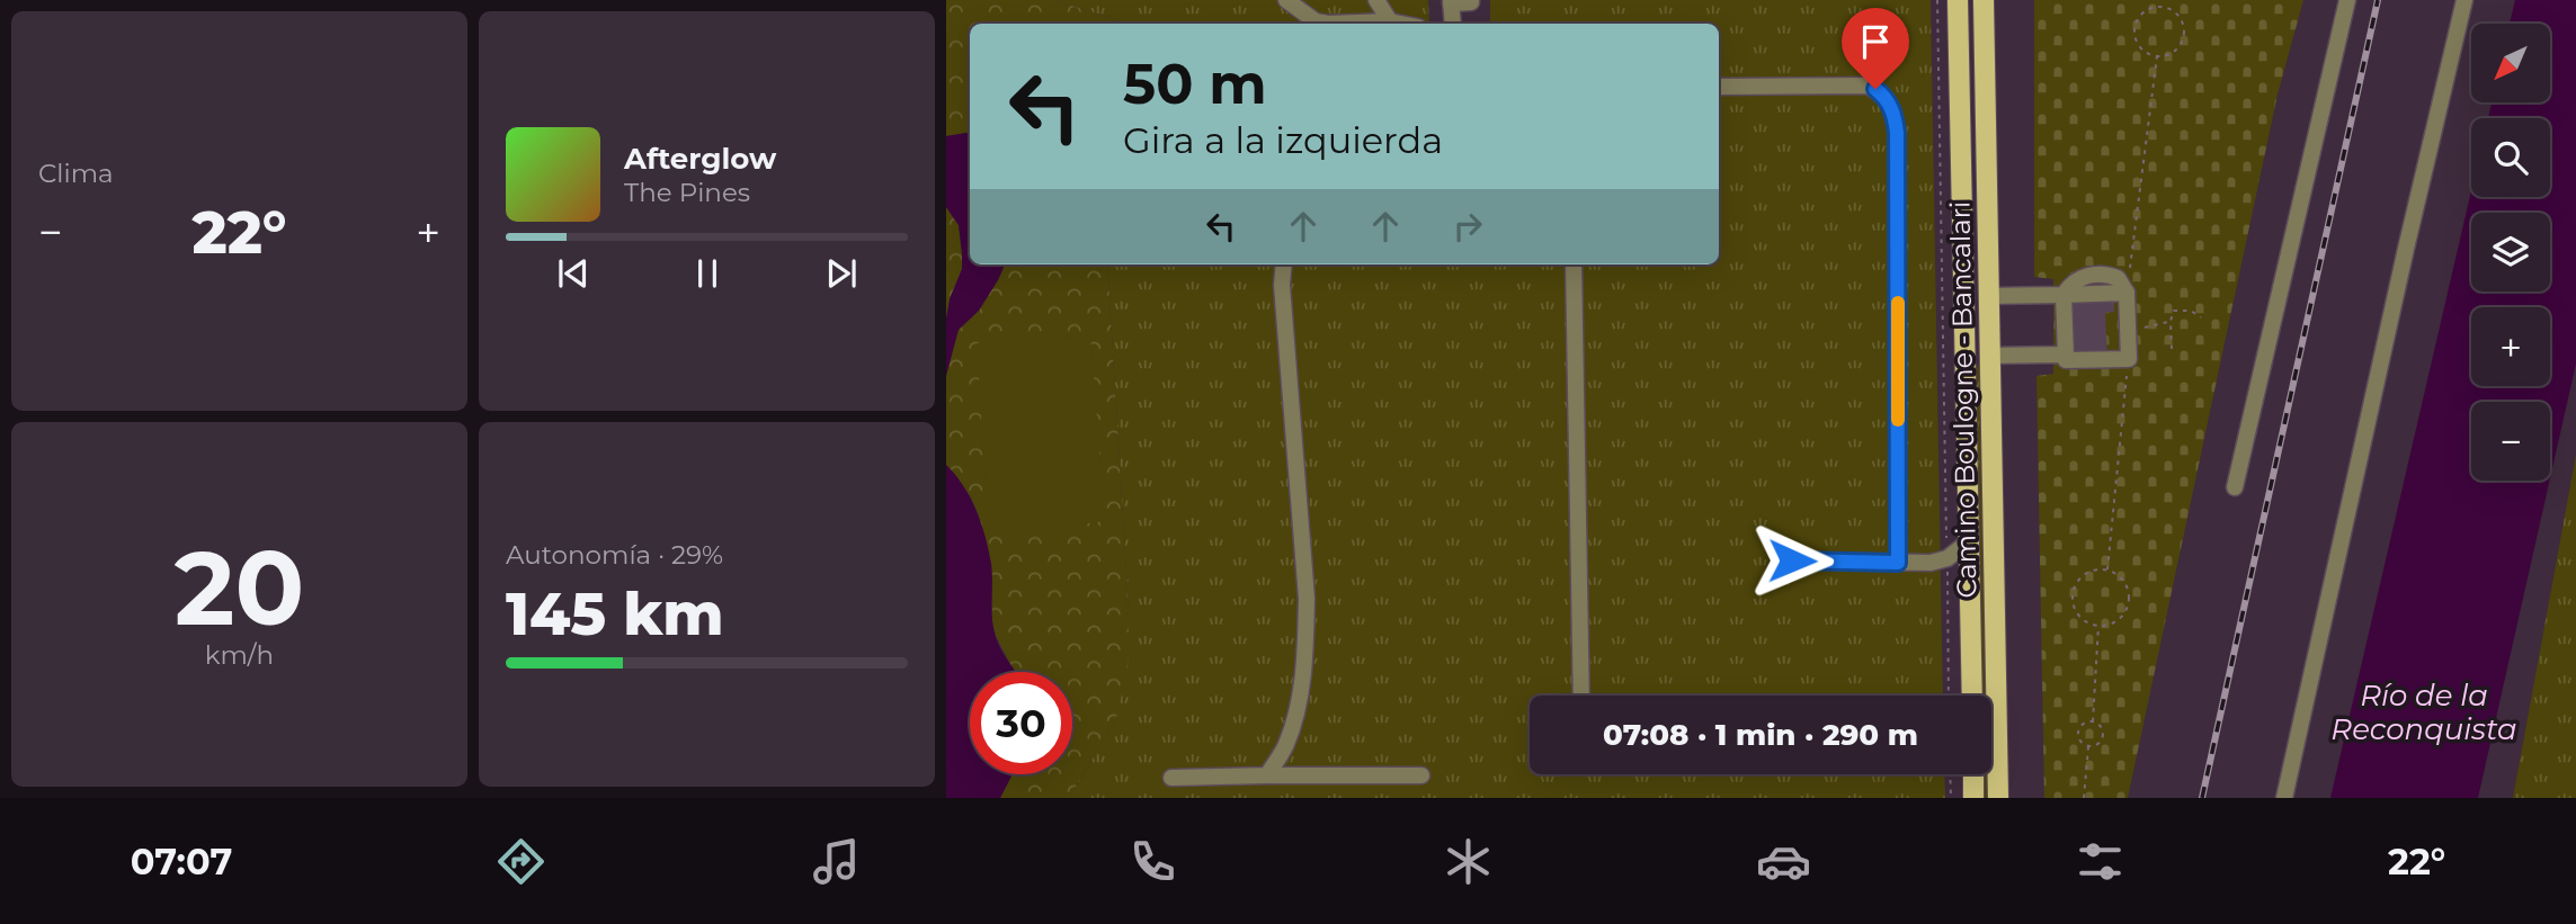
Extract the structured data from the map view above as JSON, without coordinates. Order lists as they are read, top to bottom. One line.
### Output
{"streets":{"main road":["Camino Boulogne - Bancalari"]},"water":["Río de la Reconquista"],"north":"bottom left","page":{"tile":["Clima",["20","km/h"],["Autonomía · 29%","145 km"]],"map_buttons":["+","−"],"turn":["50 m","Gira a la izquierda"],"song":["Afterglow","The Pines"],"heat":["−","22°","+"],"limit":"30","trip":"07:08 · 1 min · 290 m","tabs":["07:07","22°"]}}
